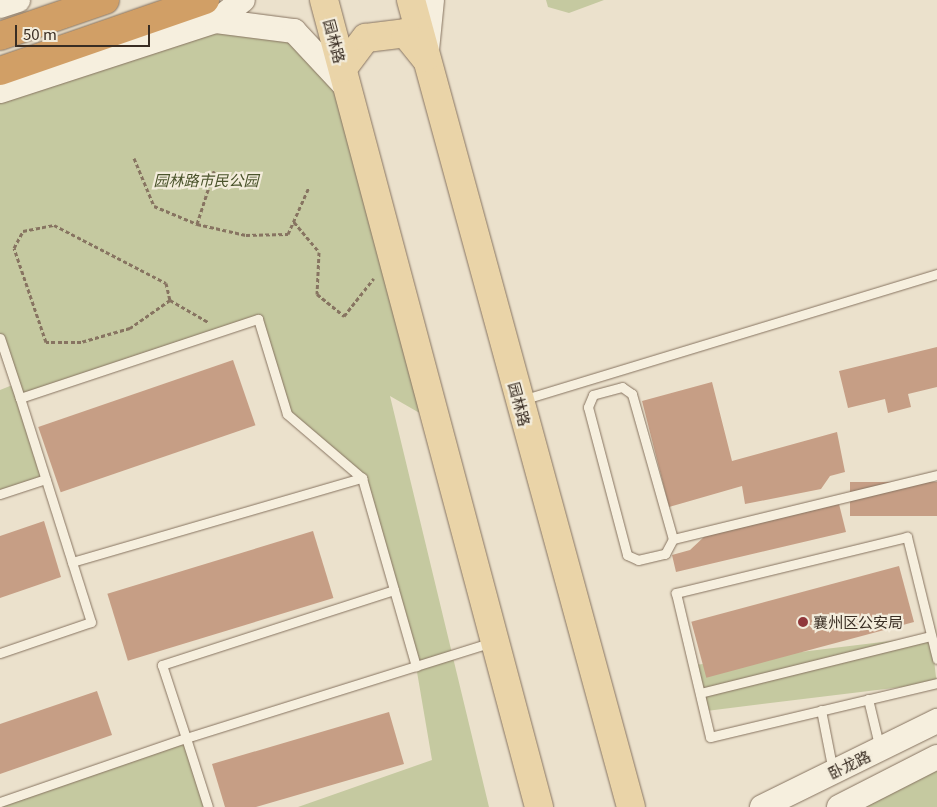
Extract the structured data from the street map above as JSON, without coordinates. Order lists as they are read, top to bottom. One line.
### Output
{"streets":{"main road":["园林路"],"street":["卧龙路"]},"parks":["园林路市民公园"],"places":["襄州区公安局"],"scale_bar":"50 m"}
